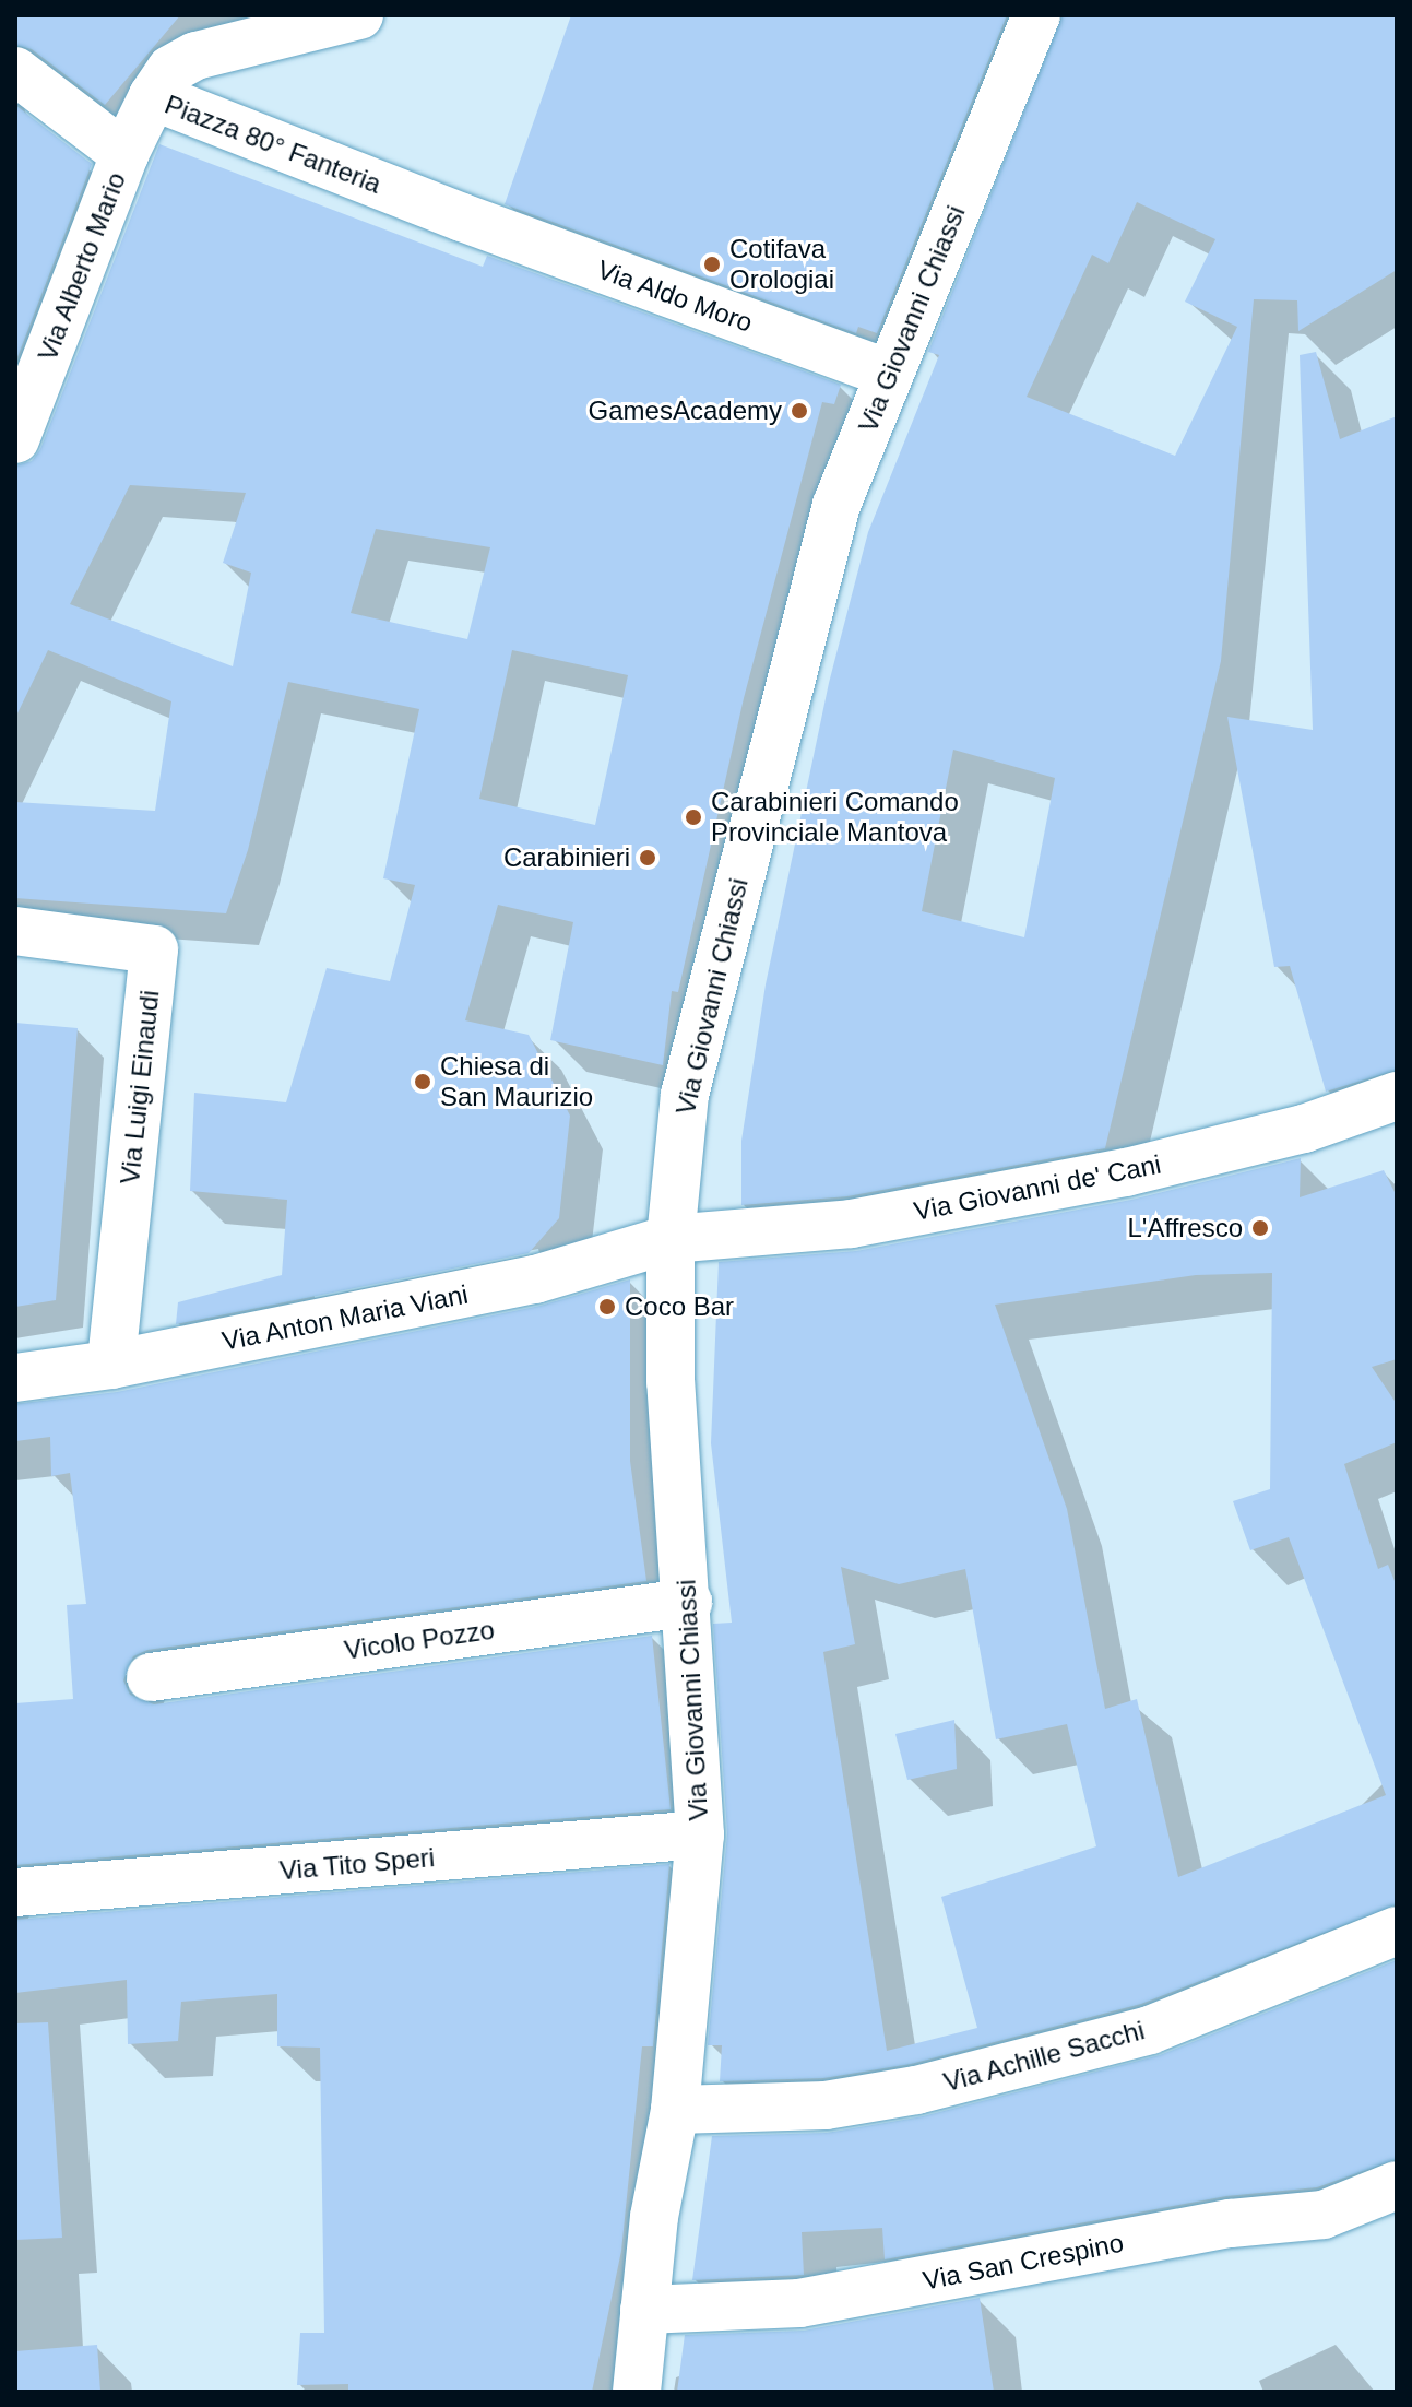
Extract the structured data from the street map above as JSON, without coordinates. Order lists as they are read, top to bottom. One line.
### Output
{"streets":{"street":["Piazza 80° Fanteria","Via Alberto Mario","Via Aldo Moro","Via Giovanni Chiassi","Via Luigi Einaudi","Via Giovanni de' Cani","Via Anton Maria Viani","Vicolo Pozzo","Via Tito Speri","Via Achille Sacchi","Via San Crespino"]},"crossings":[["Piazza 80° Fanteria","Via Alberto Mario"],["Piazza 80° Fanteria","Via Aldo Moro"],["Via Aldo Moro","Via Giovanni Chiassi"],["Via Giovanni Chiassi","Via Giovanni de' Cani"],["Via Giovanni Chiassi","Via Anton Maria Viani"],["Via Giovanni Chiassi","Vicolo Pozzo"],["Via Giovanni Chiassi","Via Tito Speri"],["Via Giovanni Chiassi","Via Achille Sacchi"],["Via Giovanni Chiassi","Via San Crespino"],["Via Luigi Einaudi","Via Anton Maria Viani"],["Via Giovanni de' Cani","Via Anton Maria Viani"]],"places":["Cotifava Orologiai","GamesAcademy","Carabinieri Comando Provinciale Mantova","Carabinieri","Chiesa di San Maurizio","L'Affresco","Coco Bar"]}
